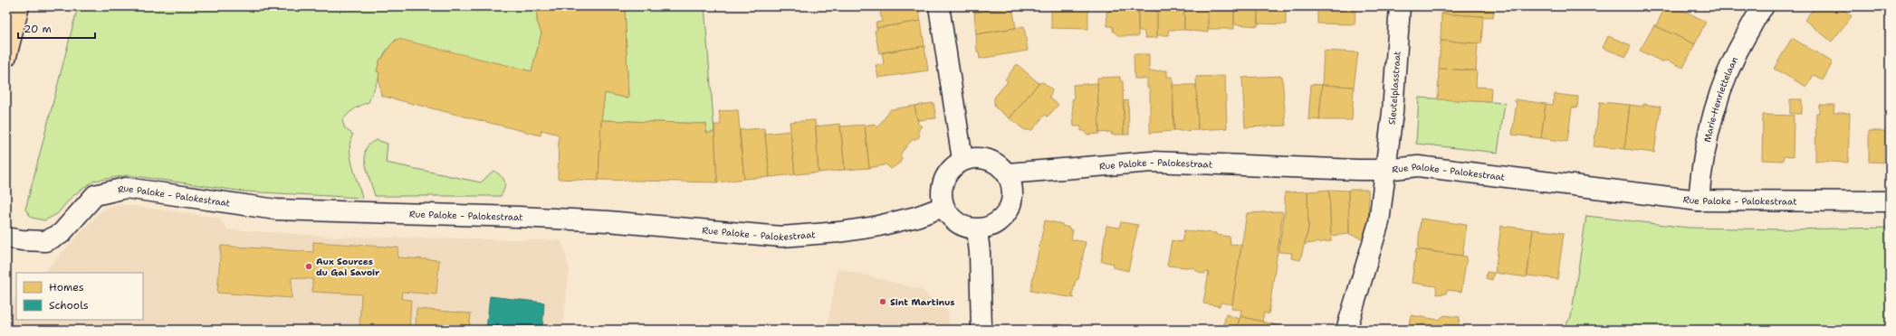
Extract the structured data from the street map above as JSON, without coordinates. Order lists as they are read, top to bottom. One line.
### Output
{"streets":{"street":["Sleutelplasstraat","Marie-Henriettelaan","Rue Paloke - Palokestraat"]},"crossings":[["Sleutelplasstraat","Rue Paloke - Palokestraat"],["Marie-Henriettelaan","Rue Paloke - Palokestraat"]],"places":["Aux Sources du Gai Savoir","Sint Martinus"],"legend":["Homes","Schools"],"scale_bar":"20 m"}
